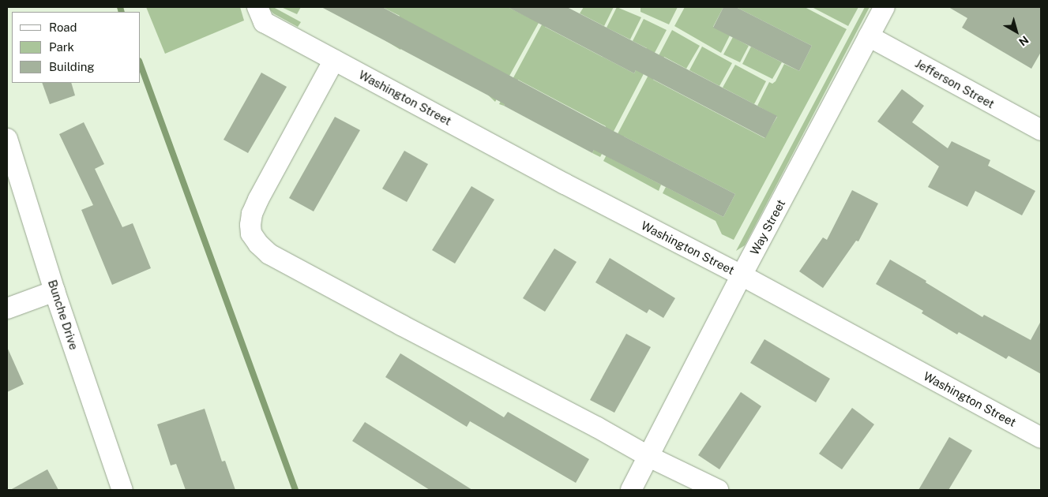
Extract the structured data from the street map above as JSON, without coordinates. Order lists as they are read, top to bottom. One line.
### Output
{"streets":{"street":["Jefferson Street","Washington Street","Way Street","Bunche Drive"]},"crossings":[["Jefferson Street","Way Street"],["Washington Street","Way Street"]],"legend":["Road","Park","Building"],"north":"bottom right"}
